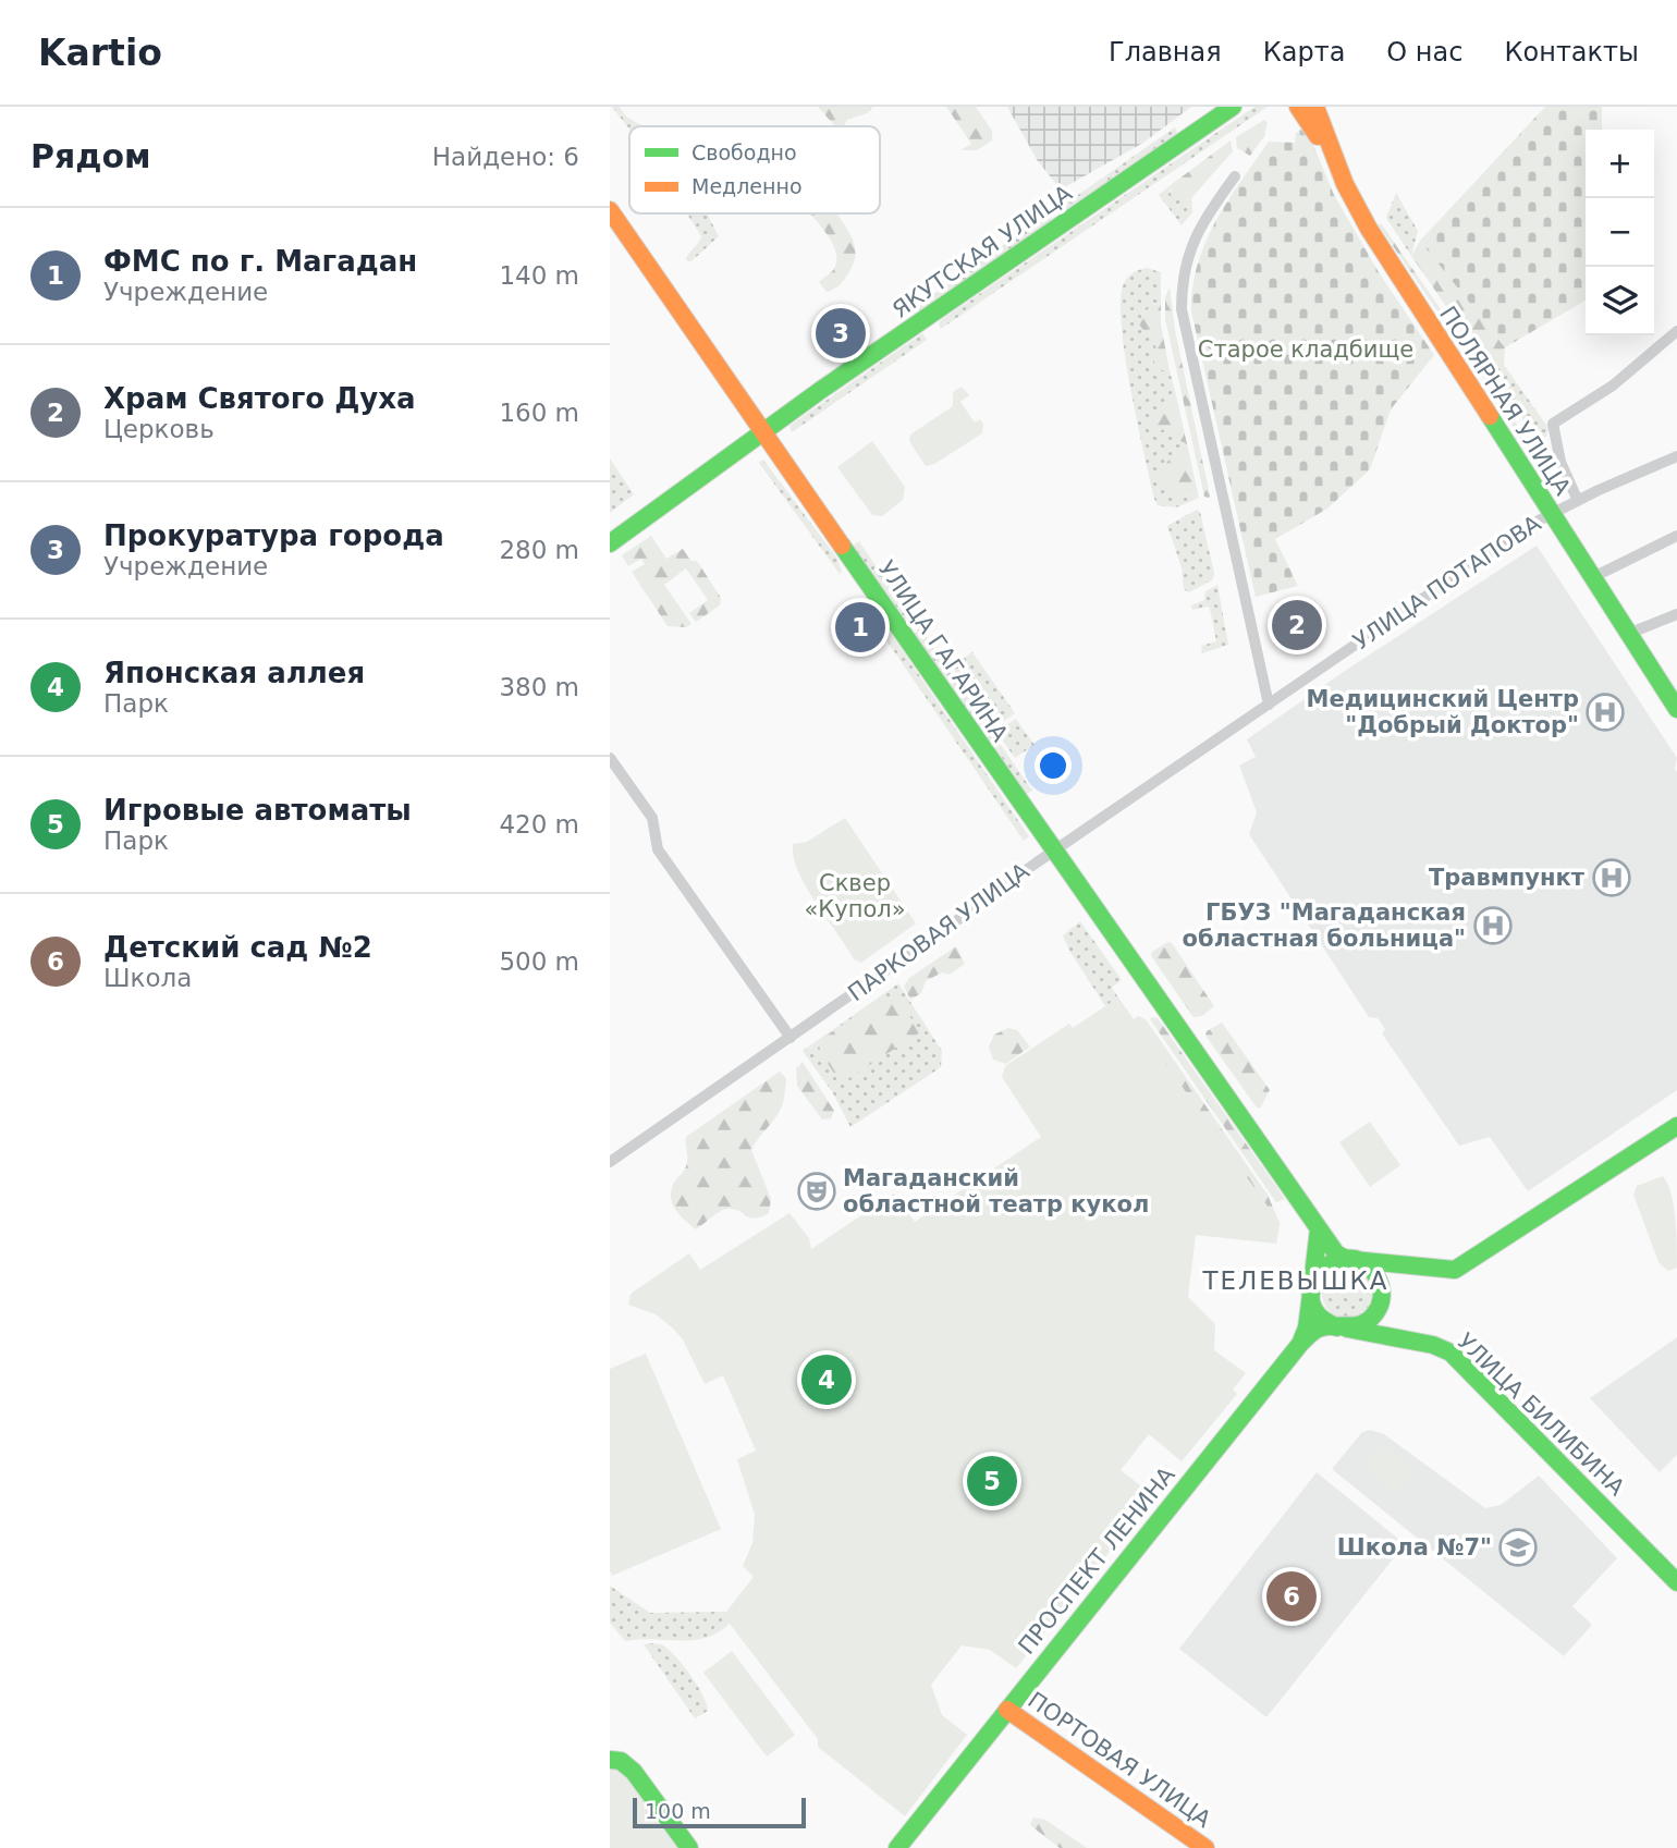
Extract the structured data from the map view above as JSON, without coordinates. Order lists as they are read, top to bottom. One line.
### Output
{"streets":{"main road":["ЯКУТСКАЯ УЛИЦА","ПОЛЯРНАЯ УЛИЦА","УЛИЦА ГАГАРИНА","УЛИЦА БИЛИБИНА","ПРОСПЕКТ ЛЕНИНА","ПОРТОВАЯ УЛИЦА"],"street":["УЛИЦА ПОТАПОВА","ПАРКОВАЯ УЛИЦА"]},"crossings":[["ЯКУТСКАЯ УЛИЦА","УЛИЦА ГАГАРИНА"],["ПОЛЯРНАЯ УЛИЦА","УЛИЦА ПОТАПОВА"],["УЛИЦА ПОТАПОВА","ПАРКОВАЯ УЛИЦА"],["УЛИЦА ГАГАРИНА","ПАРКОВАЯ УЛИЦА"],["УЛИЦА ГАГАРИНА","УЛИЦА БИЛИБИНА"],["УЛИЦА ГАГАРИНА","ПРОСПЕКТ ЛЕНИНА"],["УЛИЦА БИЛИБИНА","ПРОСПЕКТ ЛЕНИНА"],["ПРОСПЕКТ ЛЕНИНА","ПОРТОВАЯ УЛИЦА"]],"districts":["ТЕЛЕВЫШКА"],"parks":["Старое кладбище","Сквер «Купол»"],"places":{"hospital":["Медицинский Центр \"Добрый Доктор\"","Травмпункт","ГБУЗ \"Магаданская областная больница\""],"theatre":["Магаданский областной театр кукол"],"school or university":["Школа №7\""]},"legend":["Свободно","Медленно"],"scale_bar":"100 m","page":{"header":"Kartio","nav":["Главная","Карта","О нас","Контакты"],"heading":["Рядом","Найдено: 6"],"map_buttons":["+","−"],"list":[{"mark":"1","name":"ФМС по г. Магадан","note":"Учреждение","value":"140 m"},{"mark":"2","name":"Храм Святого Духа","note":"Церковь","value":"160 m"},{"mark":"3","name":"Прокуратура города","note":"Учреждение","value":"280 m"},{"mark":"4","name":"Японская аллея","note":"Парк","value":"380 m"},{"mark":"5","name":"Игровые автоматы","note":"Парк","value":"420 m"},{"mark":"6","name":"Детский сад №2","note":"Школа","value":"500 m"}],"pins":["3","2","1","4","5","6"],"scale":"100 m"}}
